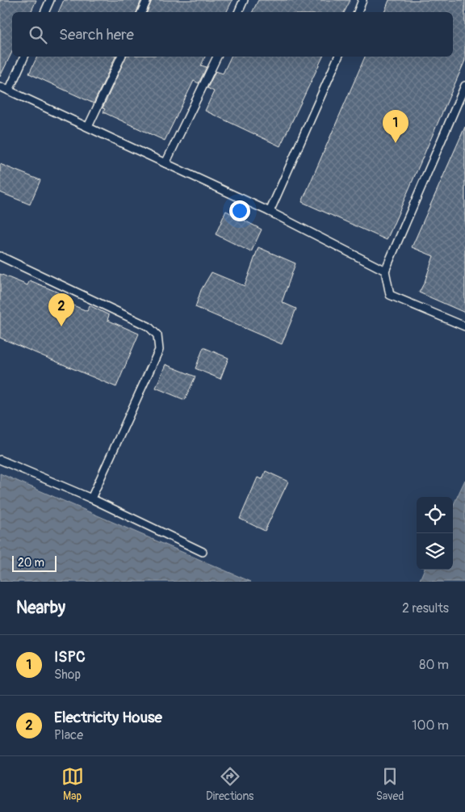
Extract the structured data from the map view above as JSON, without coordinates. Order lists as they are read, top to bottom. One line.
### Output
{"scale_bar":"20 m","page":{"search":"Search here","pins":["1","2"],"scale":"20 m","heading":["Nearby","2 results"],"list":[{"mark":"1","name":"ISPC","note":"Shop","value":"80 m"},{"mark":"2","name":"Electricity House","note":"Place","value":"100 m"}],"nav":["Map","Directions","Saved"]}}
